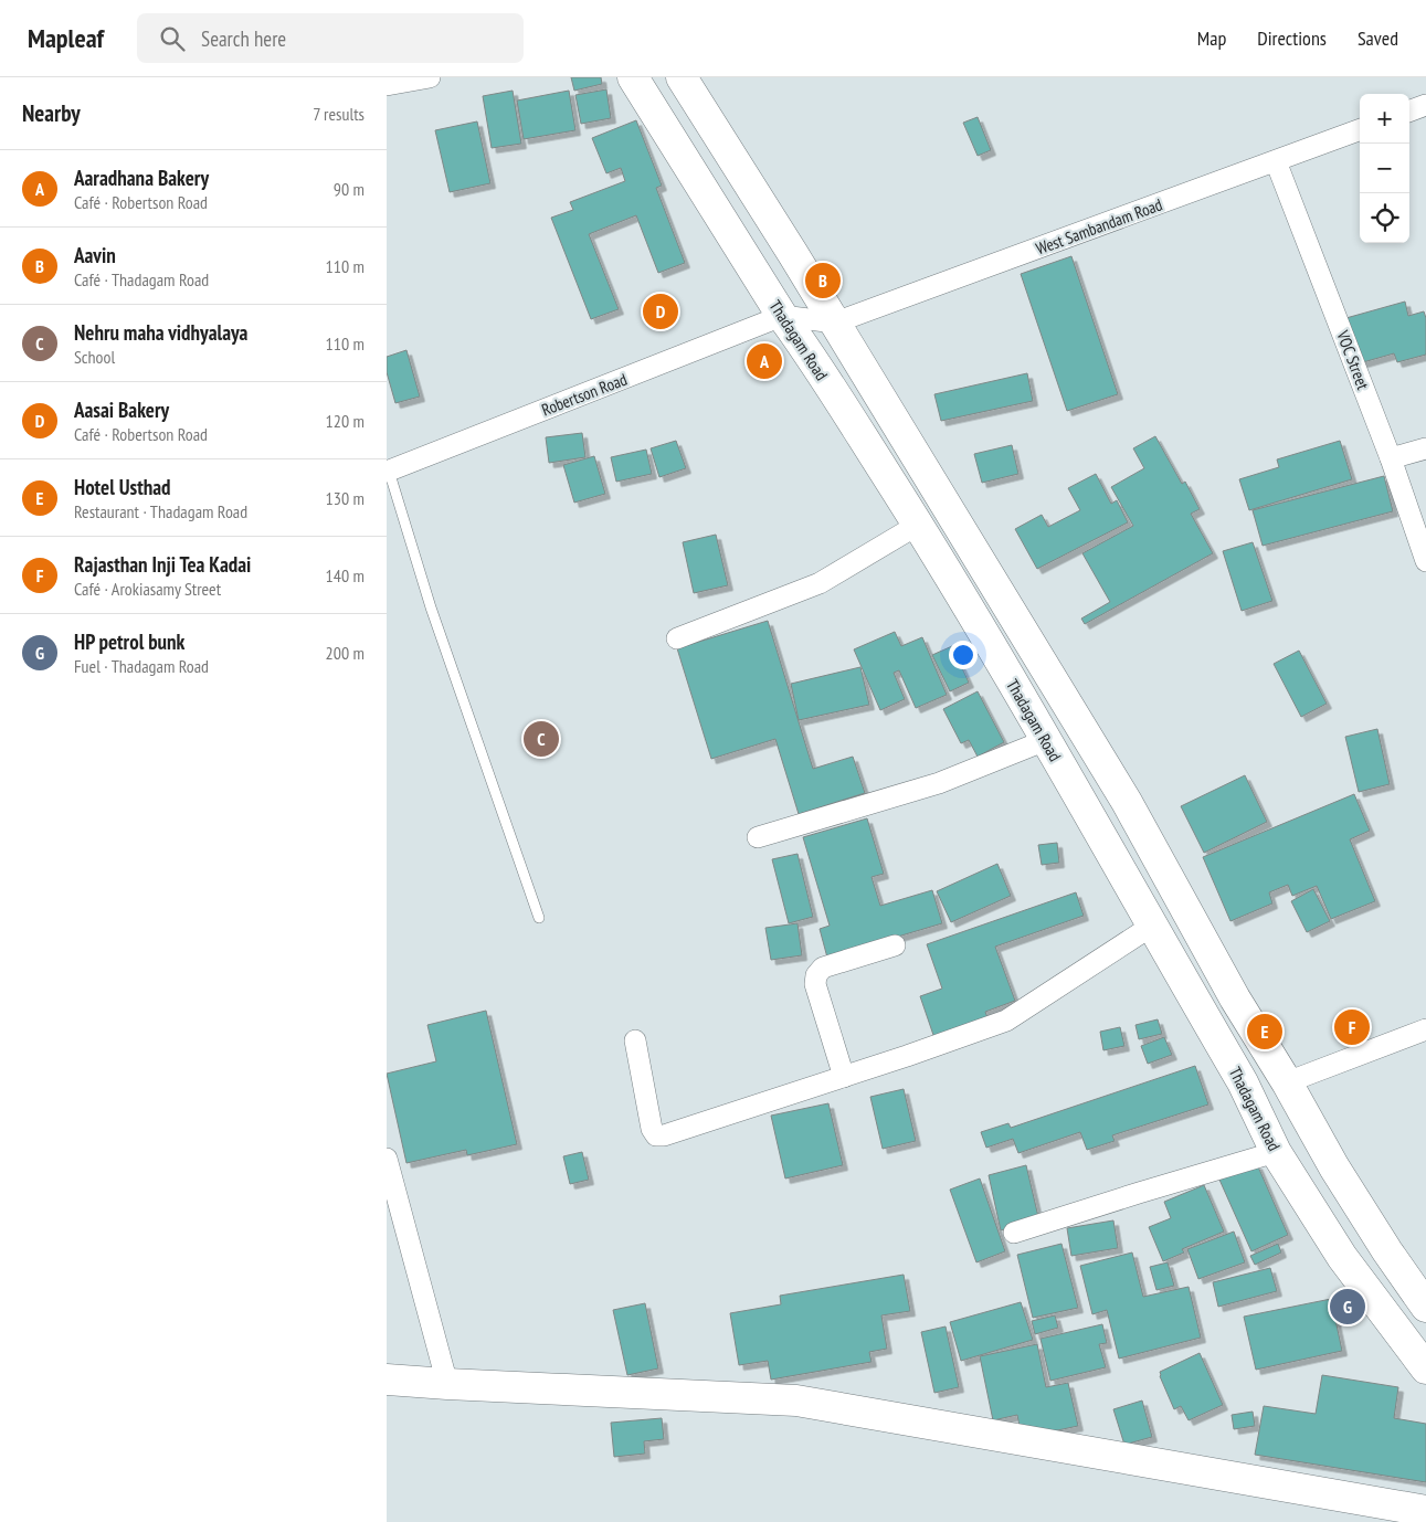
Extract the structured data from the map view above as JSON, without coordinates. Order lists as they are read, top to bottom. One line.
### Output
{"streets":{"main road":["Thadagam Road"],"street":["West Sambandam Road","VOC Street","Robertson Road"]},"crossings":[["West Sambandam Road","VOC Street"],["Thadagam Road","Robertson Road"]],"page":{"header":"Mapleaf","search":"Search here","nav":["Map","Directions","Saved"],"heading":["Nearby","7 results"],"map_buttons":["+","−"],"list":[{"mark":"A","name":"Aaradhana Bakery","note":"Café · Robertson Road","value":"90 m"},{"mark":"B","name":"Aavin","note":"Café · Thadagam Road","value":"110 m"},{"mark":"C","name":"Nehru maha vidhyalaya","note":"School","value":"110 m"},{"mark":"D","name":"Aasai Bakery","note":"Café · Robertson Road","value":"120 m"},{"mark":"E","name":"Hotel Usthad","note":"Restaurant · Thadagam Road","value":"130 m"},{"mark":"F","name":"Rajasthan Inji Tea Kadai","note":"Café · Arokiasamy Street","value":"140 m"},{"mark":"G","name":"HP petrol bunk","note":"Fuel · Thadagam Road","value":"200 m"}],"pins":["B","D","A","C","F","E","G"]}}
